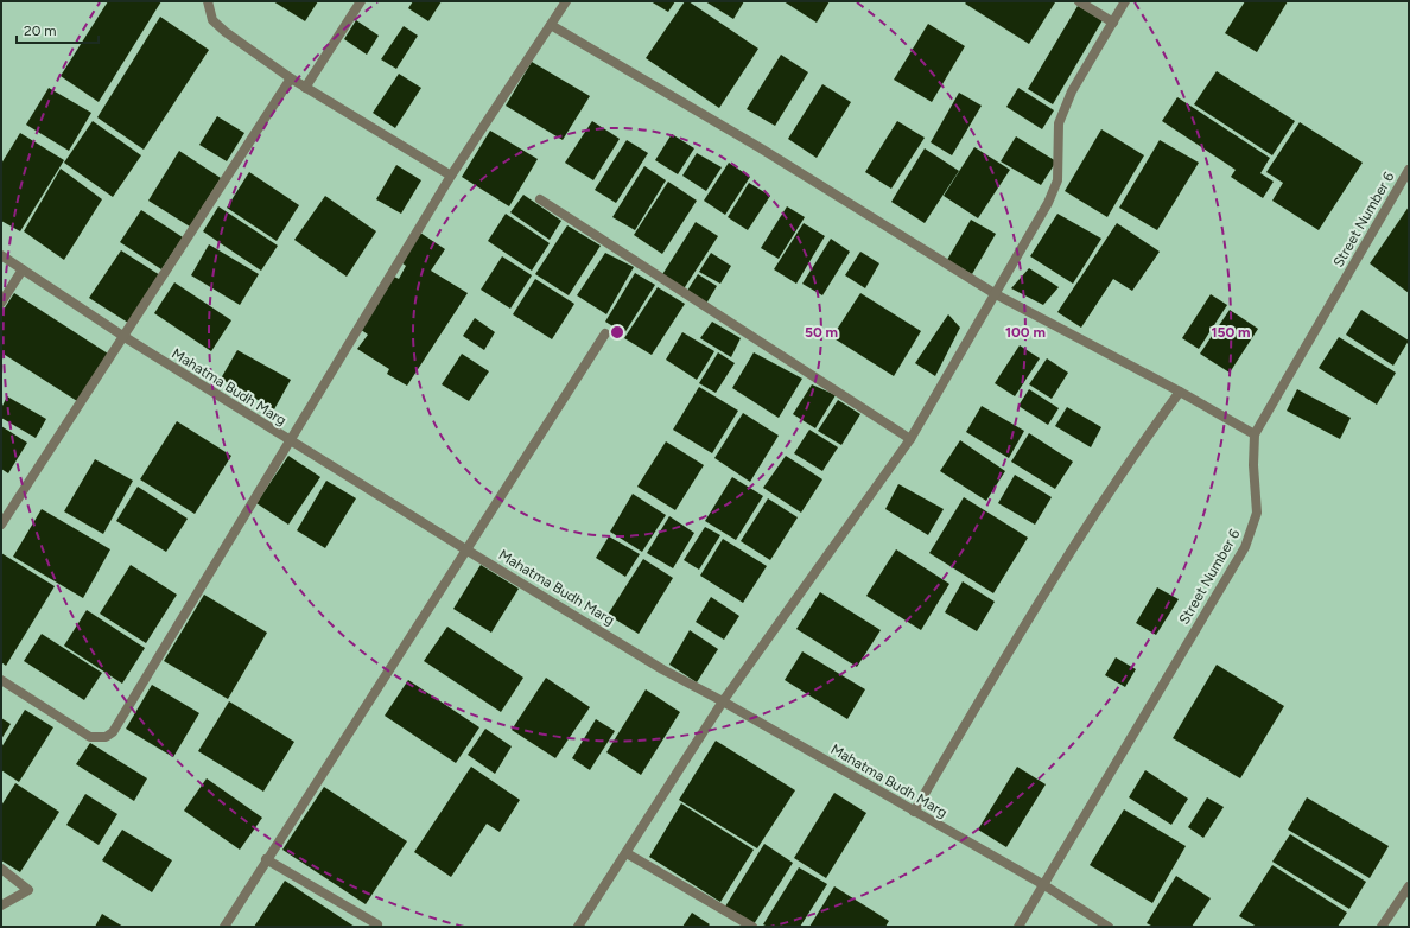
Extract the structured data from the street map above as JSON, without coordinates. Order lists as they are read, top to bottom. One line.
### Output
{"streets":{"street":["Street Number 6","Mahatma Budh Marg"]},"crossings":[["Street Number 6","Mahatma Budh Marg"]],"scale_bar":"20 m","rings":["50 m","100 m","150 m"]}
